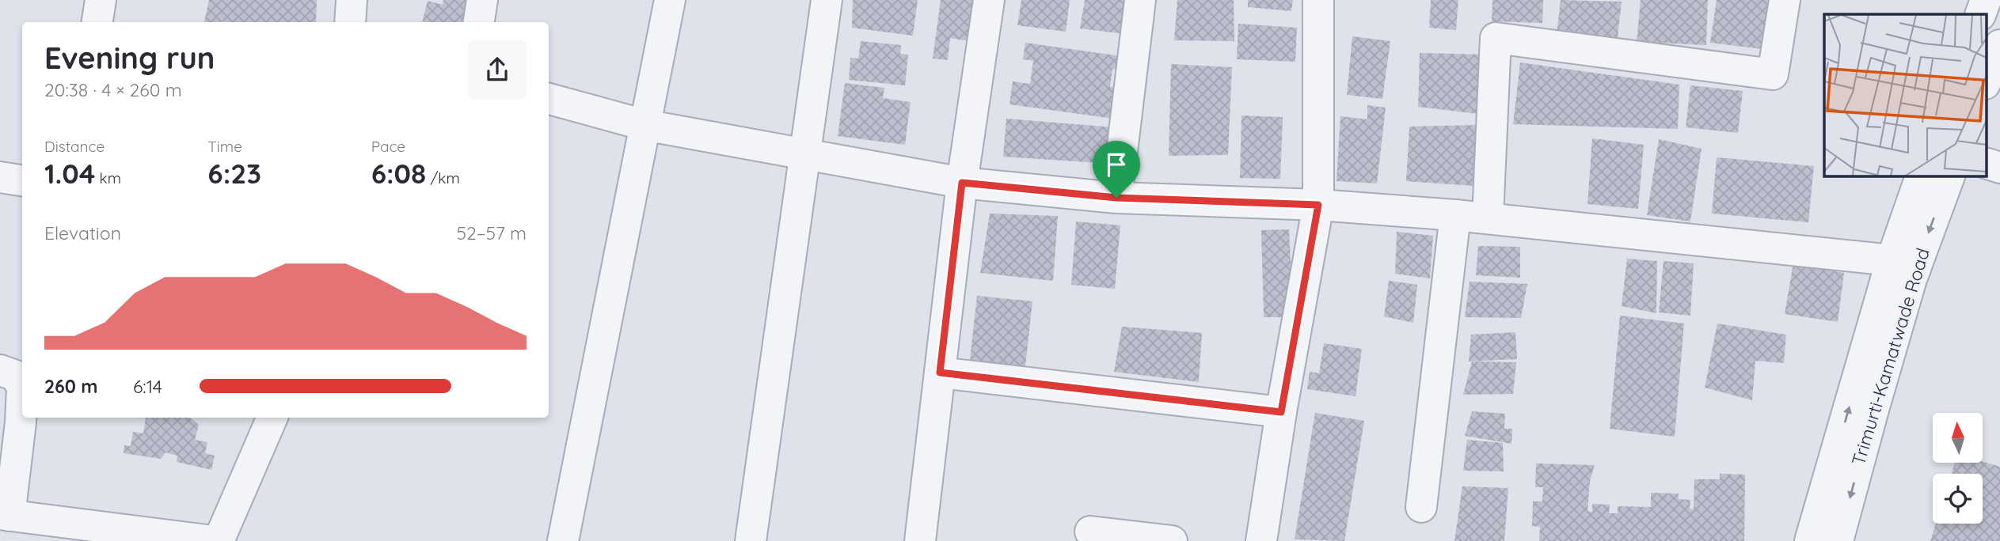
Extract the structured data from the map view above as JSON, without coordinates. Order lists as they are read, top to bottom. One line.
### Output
{"streets":{"street":["Trimurti-Kamatwade Road"]},"north":"top","page":{"heading":["Evening run","20:38 · 4 × 260 m"],"stats":[["Distance","1.04 km"],["Time","6:23"],["Pace","6:08 /km"]],"chart":["Elevation","52–57 m"],"list":[{"name":"260 m","note":"6:14"}]}}
